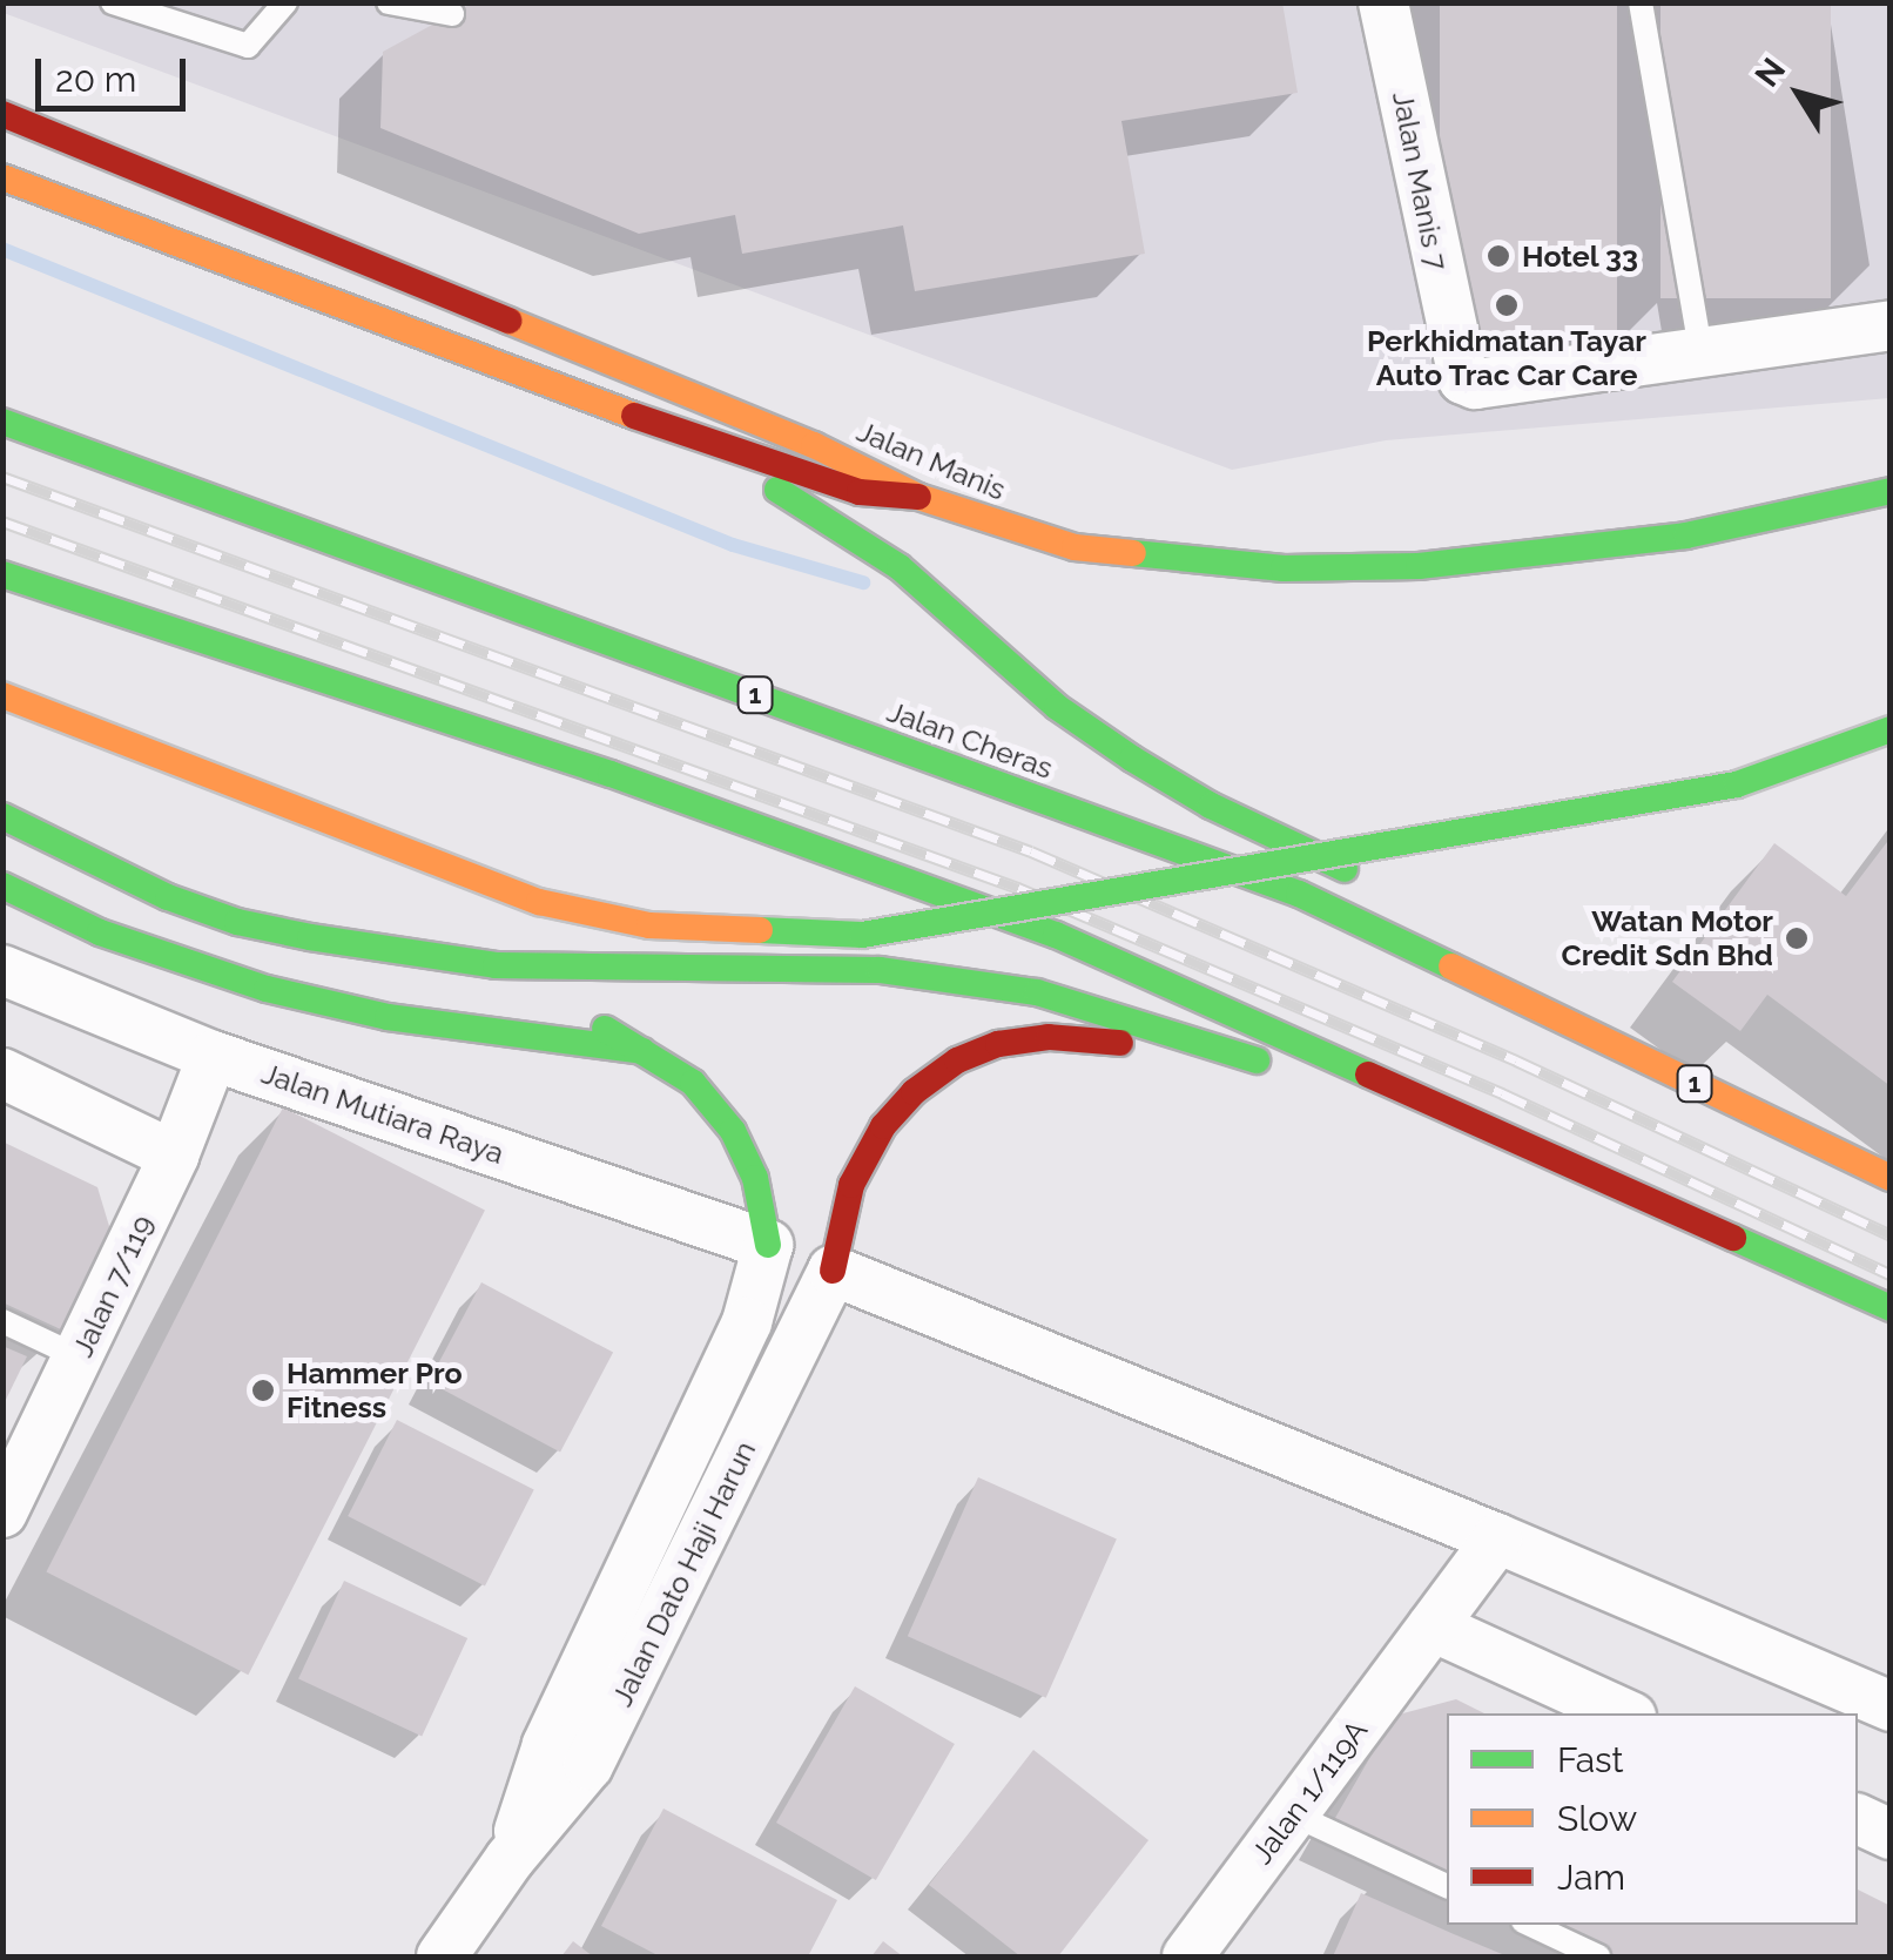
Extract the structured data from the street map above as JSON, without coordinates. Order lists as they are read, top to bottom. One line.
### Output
{"streets":{"main road":["Jalan Manis","1","Jalan Cheras"],"street":["Jalan Manis 7","Jalan Mutiara Raya","Jalan 7/119","Jalan Dato Haji Harun","Jalan 1/119A"]},"crossings":[["Jalan Mutiara Raya","Jalan 7/119"],["Jalan Mutiara Raya","Jalan Dato Haji Harun"]],"places":["Hotel 33","Perkhidmatan Tayar Auto Trac Car Care","Watan Motor Credit Sdn Bhd","Hammer Pro Fitness"],"legend":["Fast","Slow","Jam"],"scale_bar":"20 m","north":"top left"}
